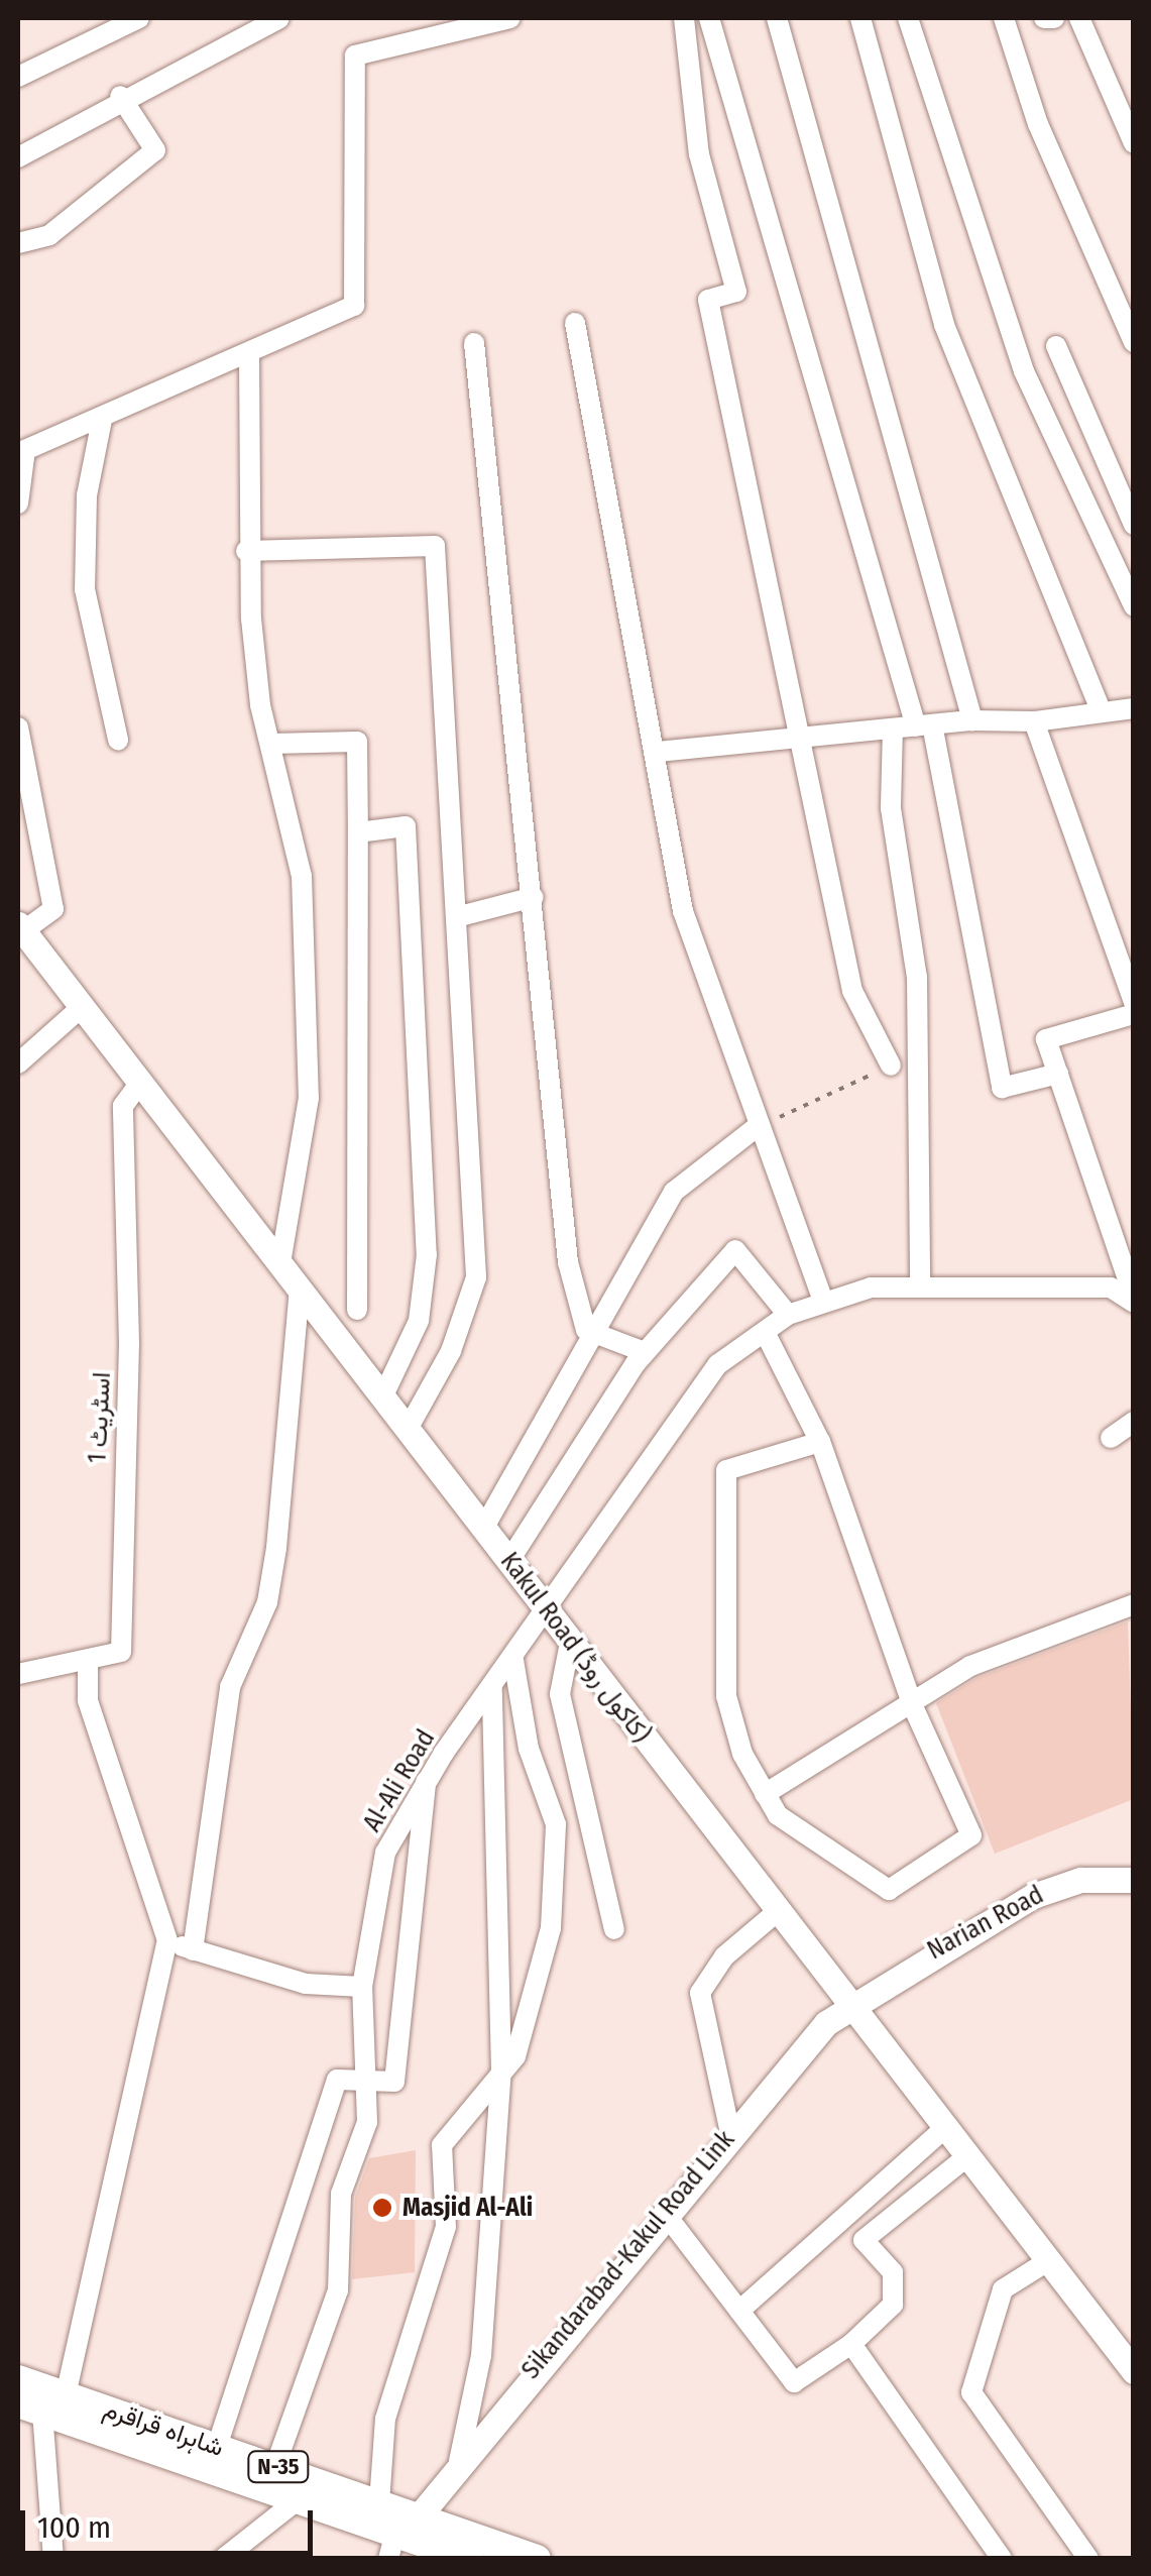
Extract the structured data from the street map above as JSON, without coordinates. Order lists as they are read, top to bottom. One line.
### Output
{"streets":{"highway":["شاہراہ قراقرم","N-35"],"main road":["Kakul Road (کاکول روڈ)","Narian Road","Sikandarabad-Kakul Road Link"],"street":["اسٹریٹ 1","Al-Ali Road"]},"crossings":[["اسٹریٹ 1","Kakul Road (کاکول روڈ)"],["Kakul Road (کاکول روڈ)","Al-Ali Road"],["Kakul Road (کاکول روڈ)","Narian Road"],["Kakul Road (کاکول روڈ)","Sikandarabad-Kakul Road Link"],["Al-Ali Road","شاہراہ قراقرم"],["Narian Road","Sikandarabad-Kakul Road Link"],["Sikandarabad-Kakul Road Link","شاہراہ قراقرم"]],"places":["Masjid Al-Ali"],"scale_bar":"100 m"}
